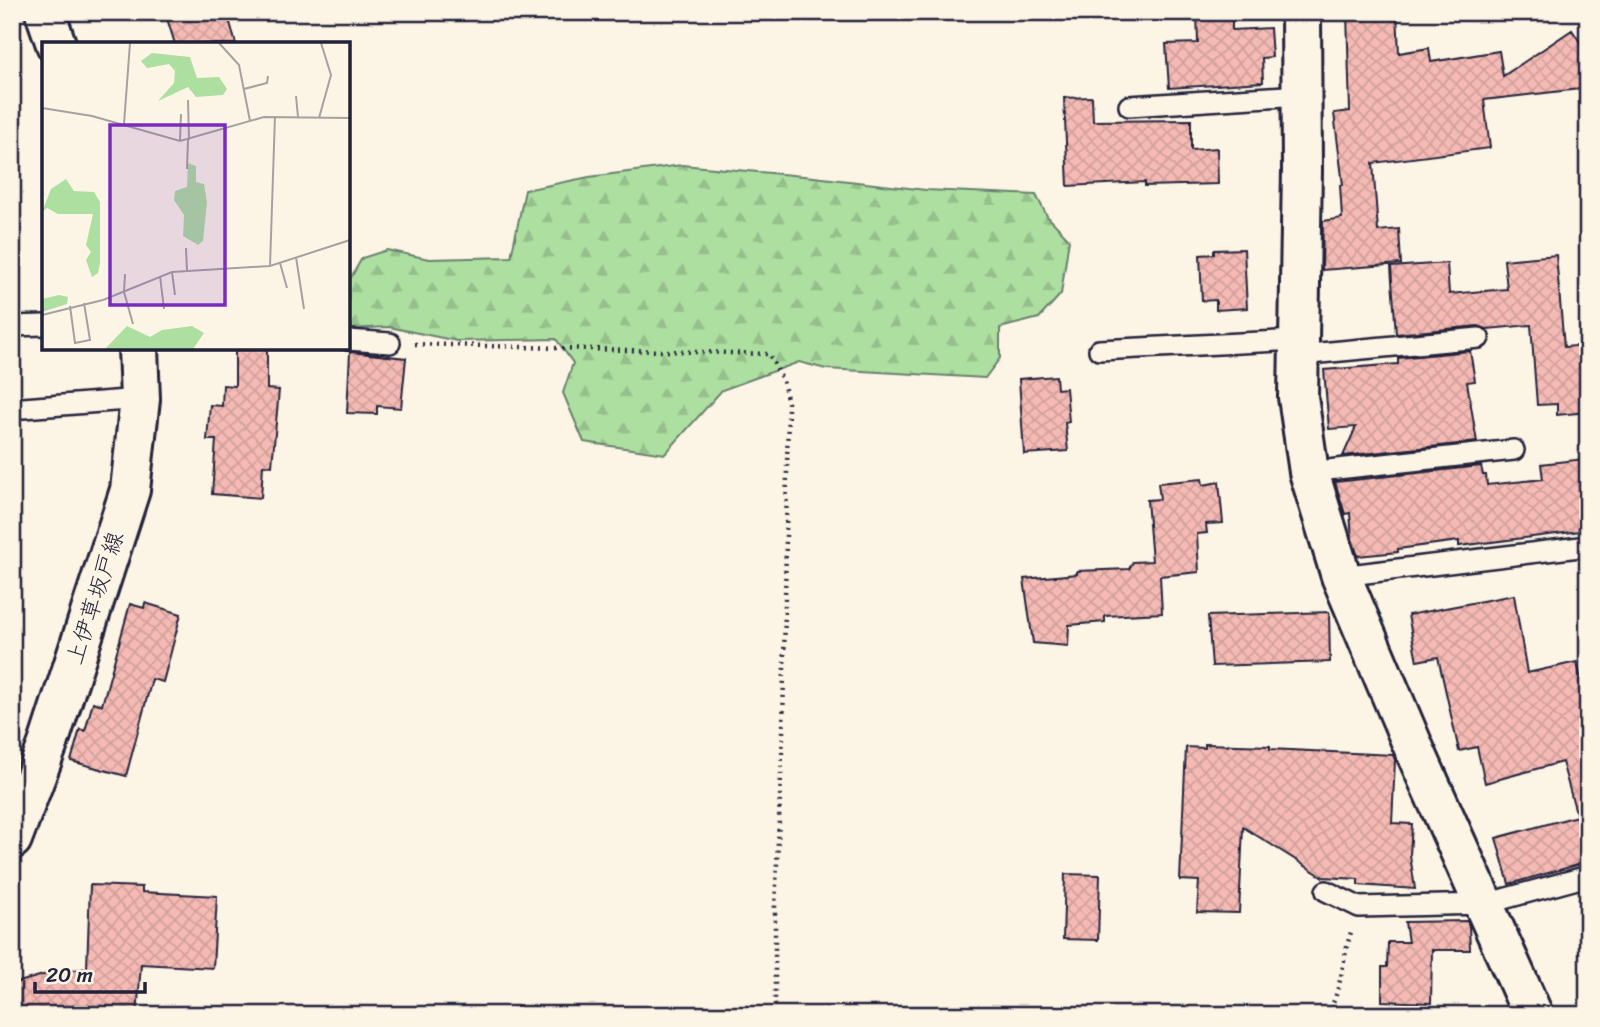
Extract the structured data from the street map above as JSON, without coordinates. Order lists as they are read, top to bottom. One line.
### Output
{"streets":{"street":["上伊草坂戸線"]},"scale_bar":"20 m"}
